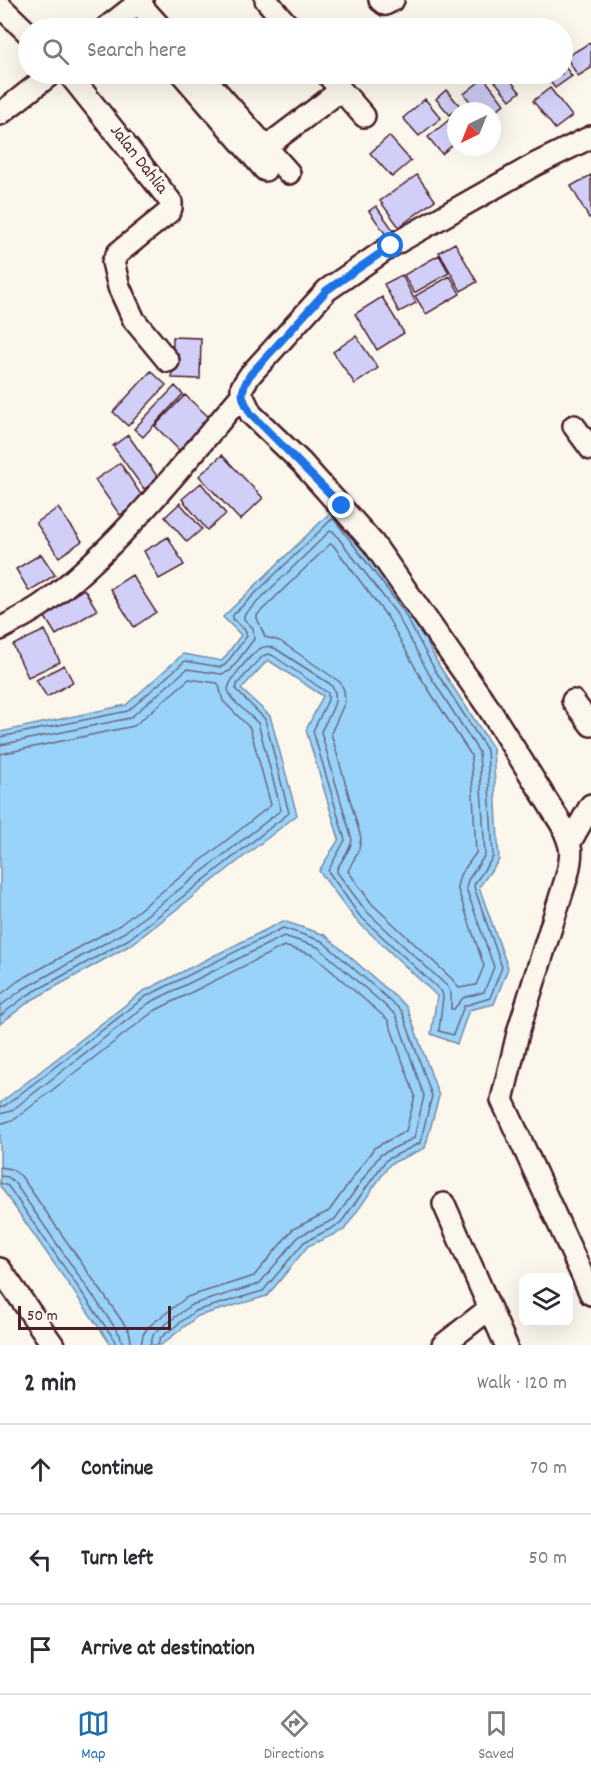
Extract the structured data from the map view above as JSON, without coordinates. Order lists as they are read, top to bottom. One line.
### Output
{"streets":{"street":["Jalan Dahlia"]},"scale_bar":"50 m","north":"bottom left","page":{"search":"Search here","scale":"50 m","heading":["2 min","Walk · 120 m"],"list":[["Continue","70 m"],["Turn left","50 m"],"Arrive at destination"],"nav":["Map","Directions","Saved"]}}
